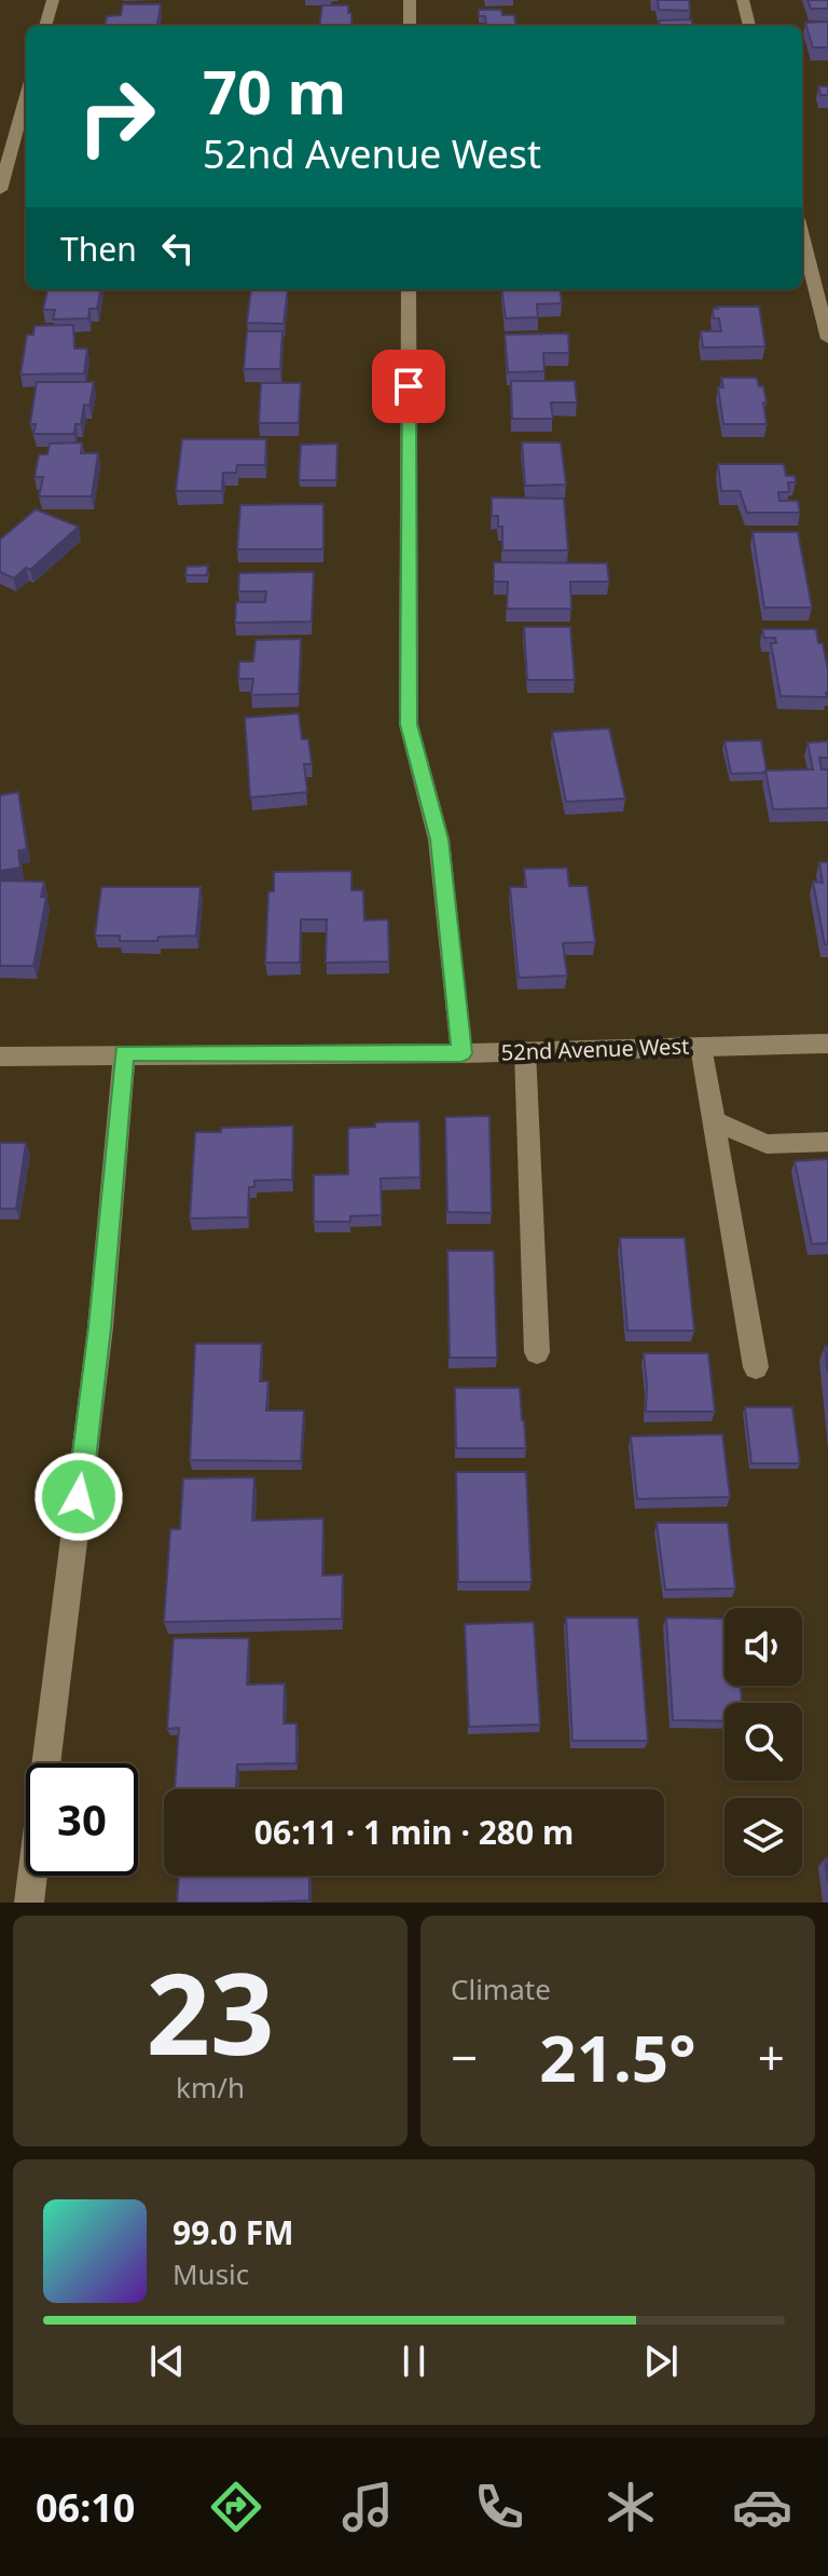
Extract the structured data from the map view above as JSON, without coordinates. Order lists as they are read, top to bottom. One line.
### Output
{"streets":{"street":["52nd Avenue West"]},"page":{"turn":["70 m","52nd Avenue West"],"then":"Then","limit":"30","trip":"06:11 · 1 min · 280 m","tile":[["23","km/h"],"Climate"],"heat":["−","21.5°","+"],"song":["99.0 FM","Music"],"tabs":"06:10"}}
